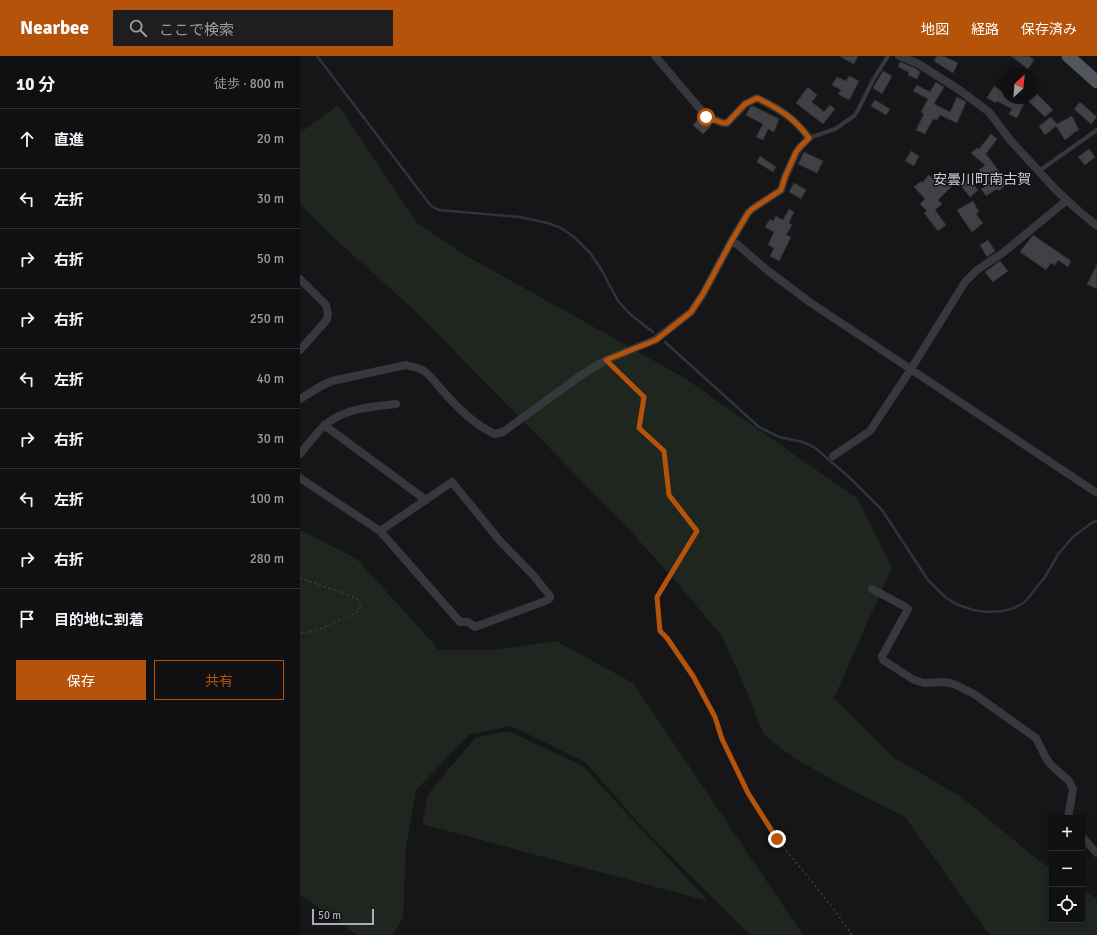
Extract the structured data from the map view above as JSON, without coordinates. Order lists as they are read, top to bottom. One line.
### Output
{"districts":["安曇川町南古賀"],"scale_bar":"50 m","north":"top right","page":{"header":"Nearbee","search":"ここで検索","nav":["地図","経路","保存済み"],"heading":["10 分","徒歩 · 800 m"],"list":[["直進","20 m"],["左折","30 m"],["右折","50 m"],["右折","250 m"],["左折","40 m"],["右折","30 m"],["左折","100 m"],["右折","280 m"],"目的地に到着"],"buttons":["保存","共有"],"map_buttons":["+","−"],"scale":"50 m"}}
